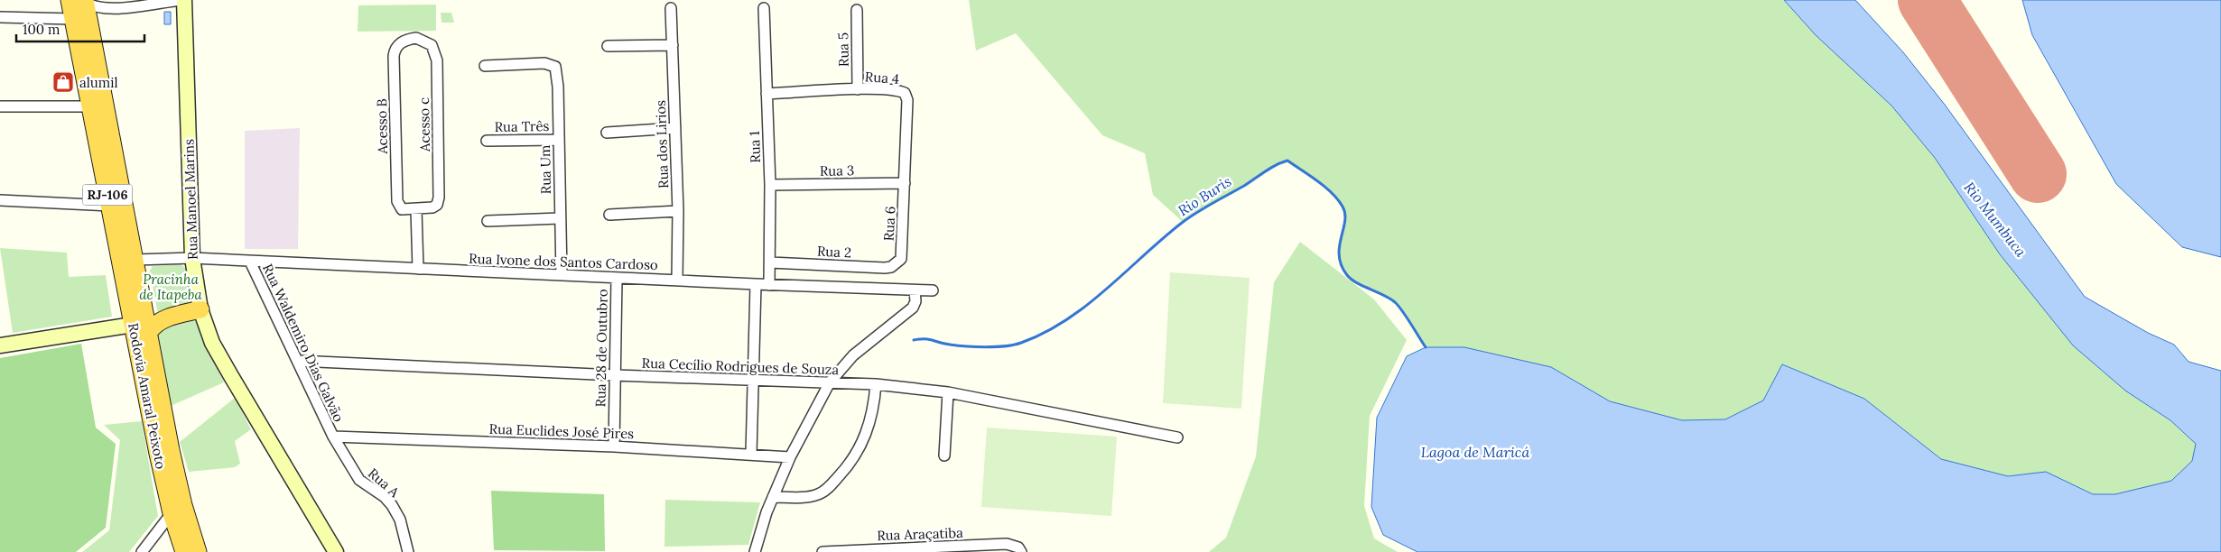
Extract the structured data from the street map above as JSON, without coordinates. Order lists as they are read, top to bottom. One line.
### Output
{"streets":{"highway":["RJ-106","Rodovia Amaral Peixoto"],"main road":["Rua Manoel Marins"],"street":["Rua 5","Rua 4","Acesso c","Acesso B","Rua Três","Rua dos Lirios","Rua 1","Rua Um","Rua 3","Rua 6","Rua 2","Rua Ivone dos Santos Cardoso","Rua Waldemiro Dias Galvão","Rua 28 de Outubro","Rua Cecílio Rodrigues de Souza","Rua Euclides José Pires","Rua A","Rua Araçatiba"]},"crossings":[["Rua 5","Rua 4"],["Rua 4","Rua 1"],["Rua 4","Rua 3"],["Rua 4","Rua 6"],["Acesso c","Acesso B"],["Rua Três","Rua Um"],["Rua dos Lirios","Rua Ivone dos Santos Cardoso"],["Rua 1","Rua 3"],["Rua 1","Rua 2"],["Rua 1","Rua Ivone dos Santos Cardoso"],["Rua Um","Rua Ivone dos Santos Cardoso"],["Rua 3","Rua 6"],["Rua Manoel Marins","Rua Ivone dos Santos Cardoso"],["Rua 6","Rua 2"],["Rua Ivone dos Santos Cardoso","Rua Waldemiro Dias Galvão"],["Rua Ivone dos Santos Cardoso","Rua 28 de Outubro"],["Rua Ivone dos Santos Cardoso","Rodovia Amaral Peixoto"],["Rua Waldemiro Dias Galvão","Rua Cecílio Rodrigues de Souza"],["Rua Waldemiro Dias Galvão","Rua Euclides José Pires"],["Rua Waldemiro Dias Galvão","Rua A"],["Rua 28 de Outubro","Rua Cecílio Rodrigues de Souza"],["Rua 28 de Outubro","Rua Euclides José Pires"],["Rua Euclides José Pires","Rua A"]],"water":["Rio Buris","Rio Mumbuca","Lagoa de Maricá"],"parks":["Pracinha de Itapeba"],"places":{"shop":["alumil"]},"scale_bar":"100 m"}
